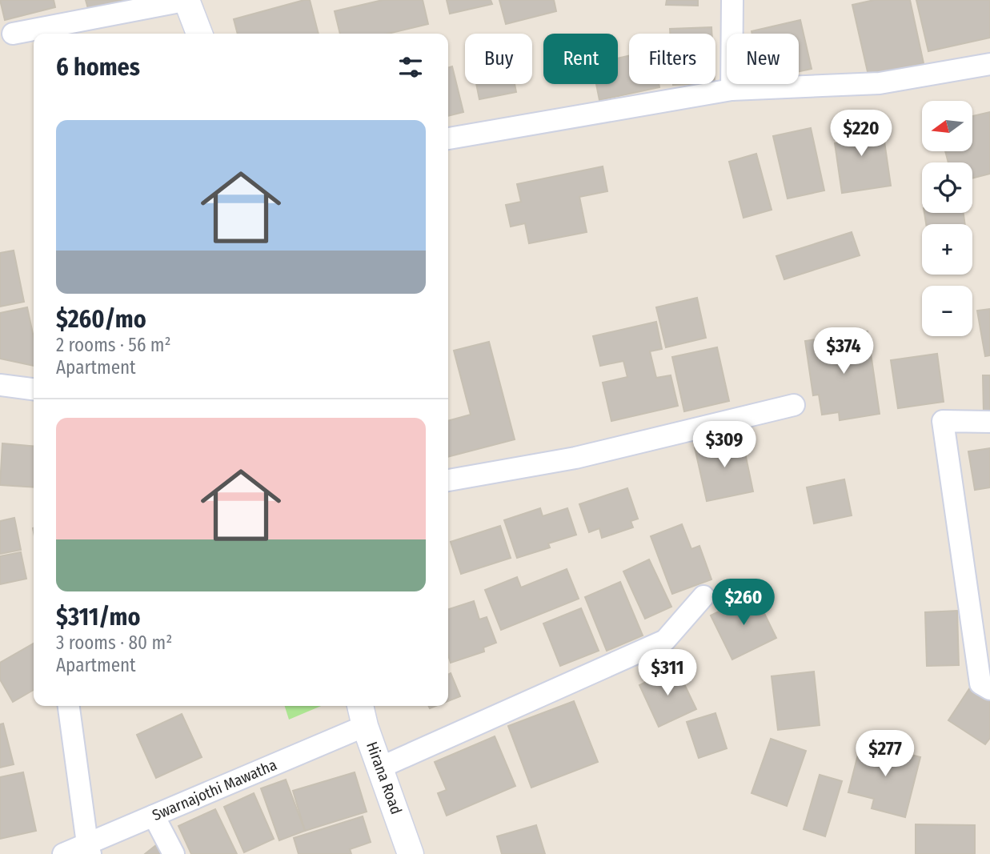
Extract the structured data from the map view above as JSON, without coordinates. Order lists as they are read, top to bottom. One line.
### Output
{"streets":{"street":["Hirana Road","Swarnajothi Mawatha"]},"crossings":[["Hirana Road","Swarnajothi Mawatha"]],"north":"left","page":{"chip":["Buy","Rent","Filters","New"],"heading":"6 homes","map_buttons":["+","−"],"list":[{"name":"$260/mo","note":"2 rooms · 56 m² · Apartment"},{"name":"$311/mo","note":"3 rooms · 80 m² · Apartment"}],"price":["$220","$374","$309","$260","$311","$277"]}}
